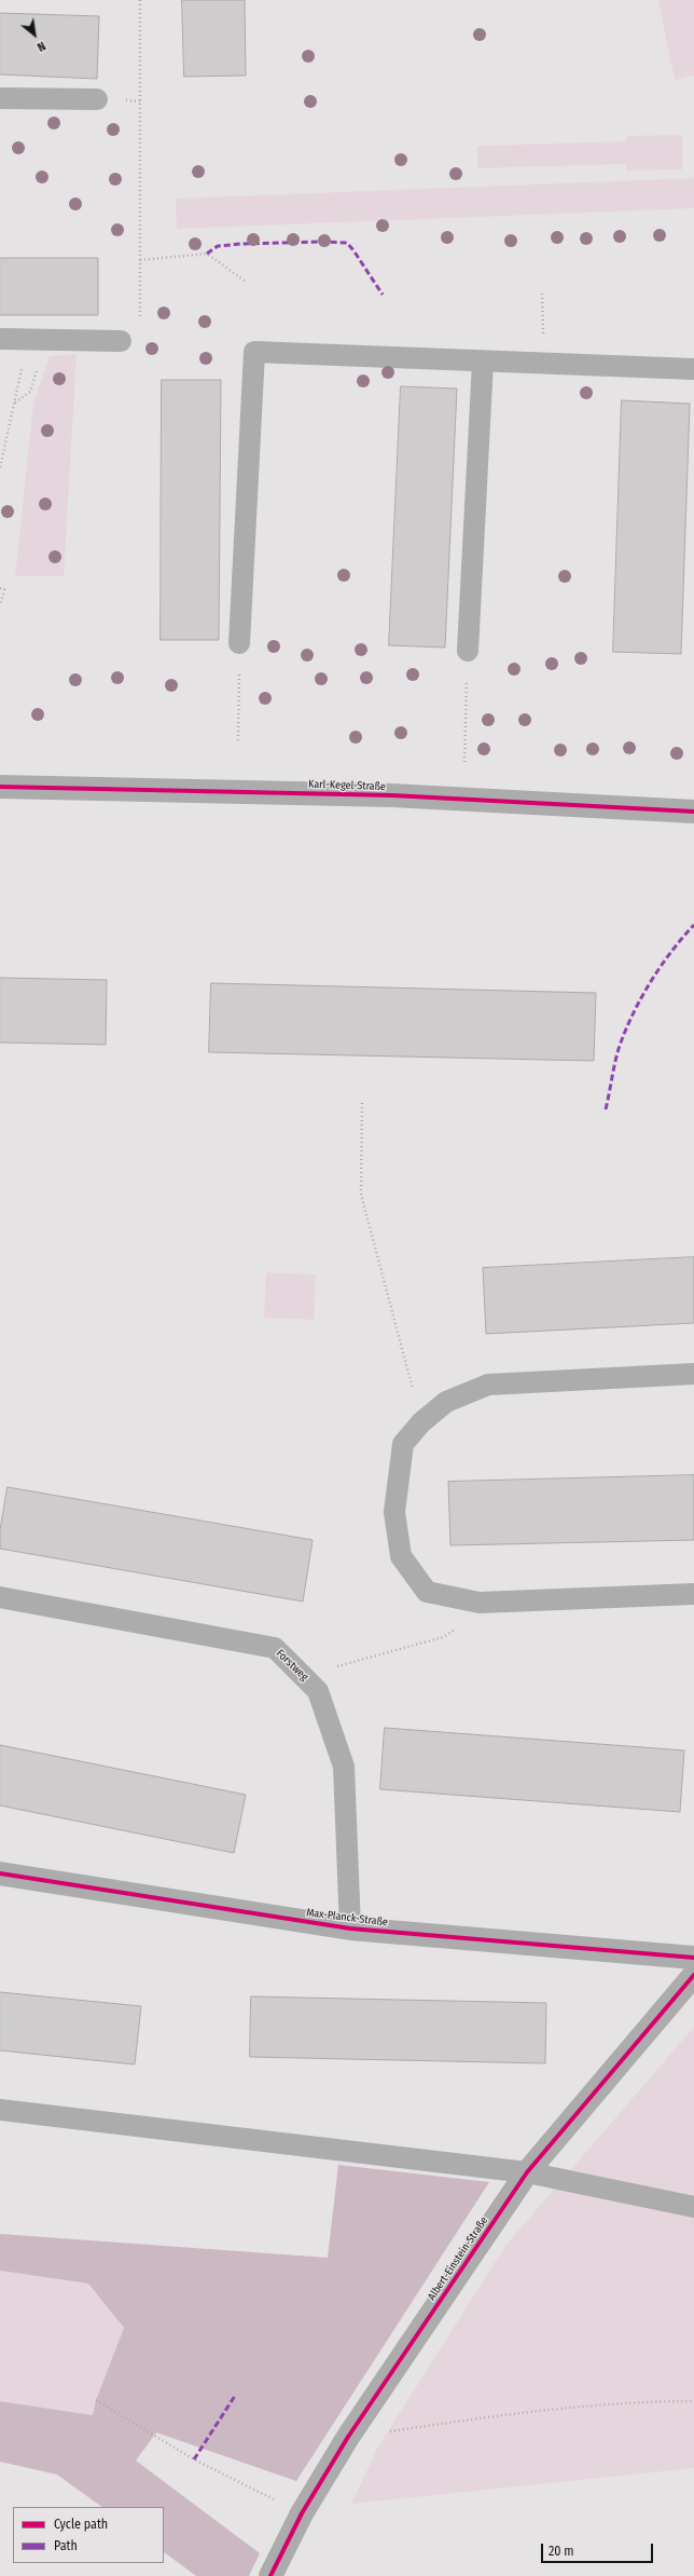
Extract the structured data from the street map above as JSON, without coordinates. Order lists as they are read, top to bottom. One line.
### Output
{"streets":{"street":["Karl-Kegel-Straße","Max-Planck-Straße","Albert-Einstein-Straße"],"lane":["Forstweg"]},"crossings":[["Forstweg","Max-Planck-Straße"]],"legend":["Cycle path","Path"],"scale_bar":"20 m","north":"bottom right"}
